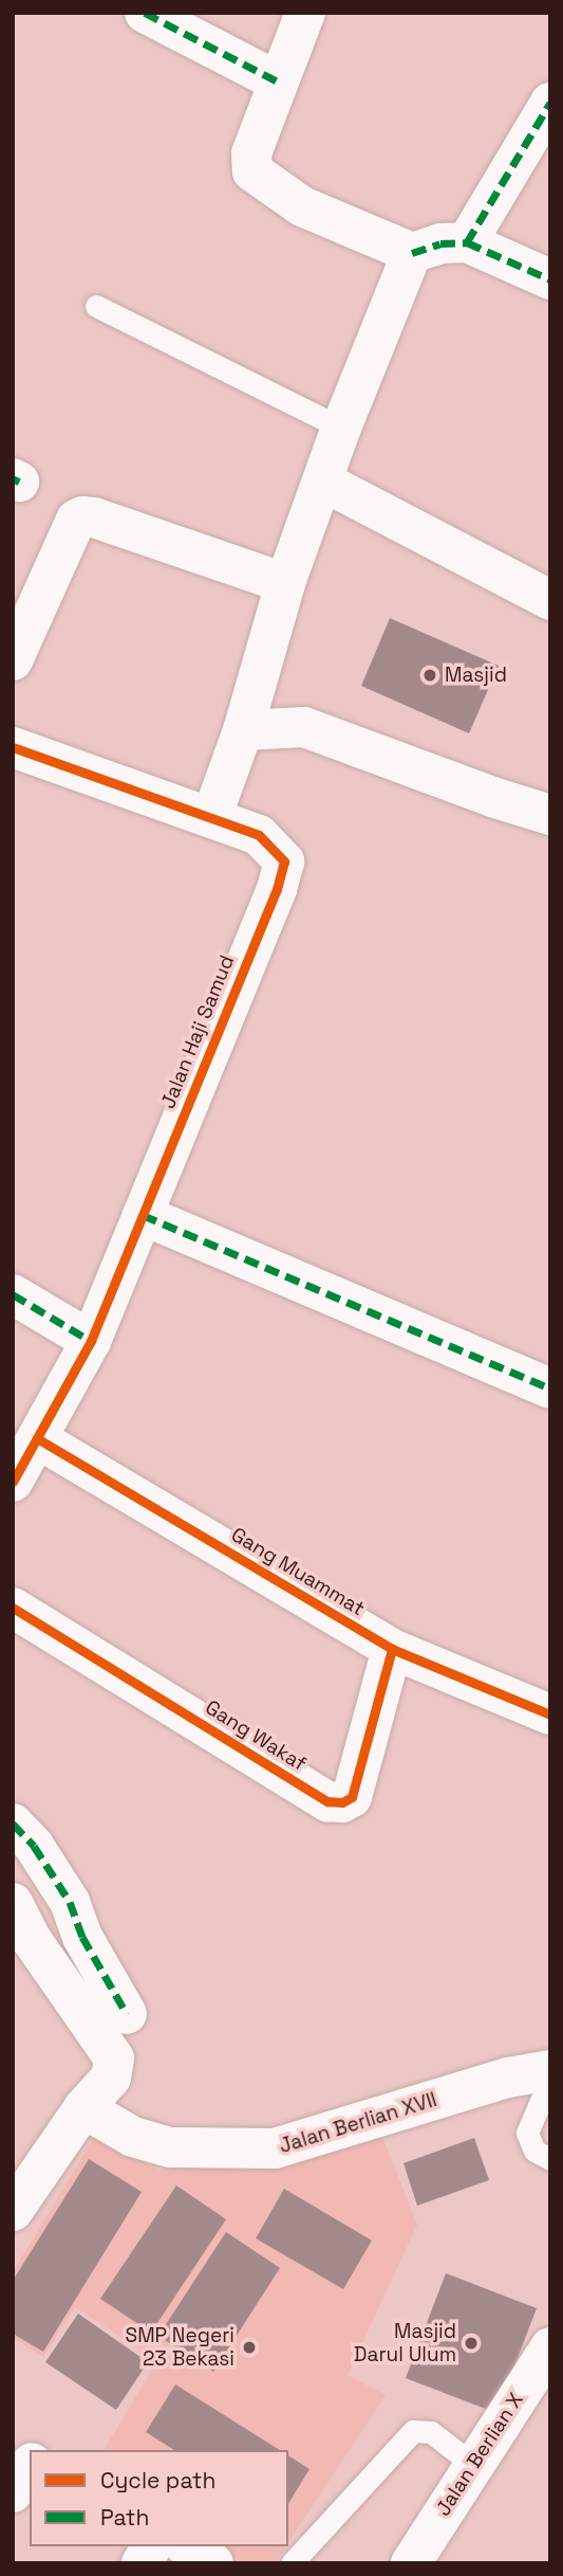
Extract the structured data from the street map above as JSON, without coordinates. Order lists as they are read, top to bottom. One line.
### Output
{"streets":{"street":["Jalan Haji Samud","Gang Muammat","Gang Wakaf","Jalan Berlian XVII","Jalan Berlian X"]},"crossings":[["Jalan Haji Samud","Gang Muammat"],["Gang Muammat","Gang Wakaf"]],"places":["Masjid","Masjid Darul Ulum","SMP Negeri 23 Bekasi"],"legend":["Cycle path","Path"]}
